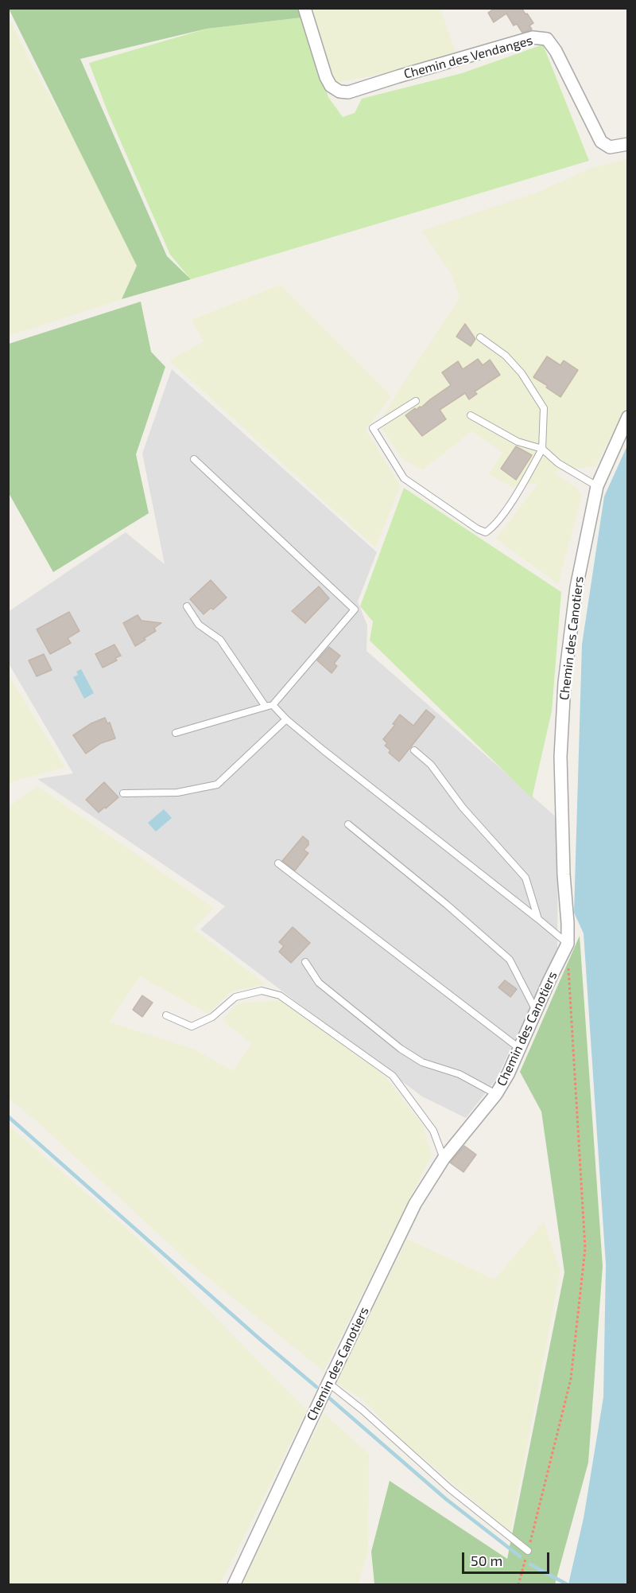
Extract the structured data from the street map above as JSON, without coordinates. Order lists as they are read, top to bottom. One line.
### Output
{"streets":{"street":["Chemin des Vendanges","Chemin des Canotiers"]},"scale_bar":"50 m"}
